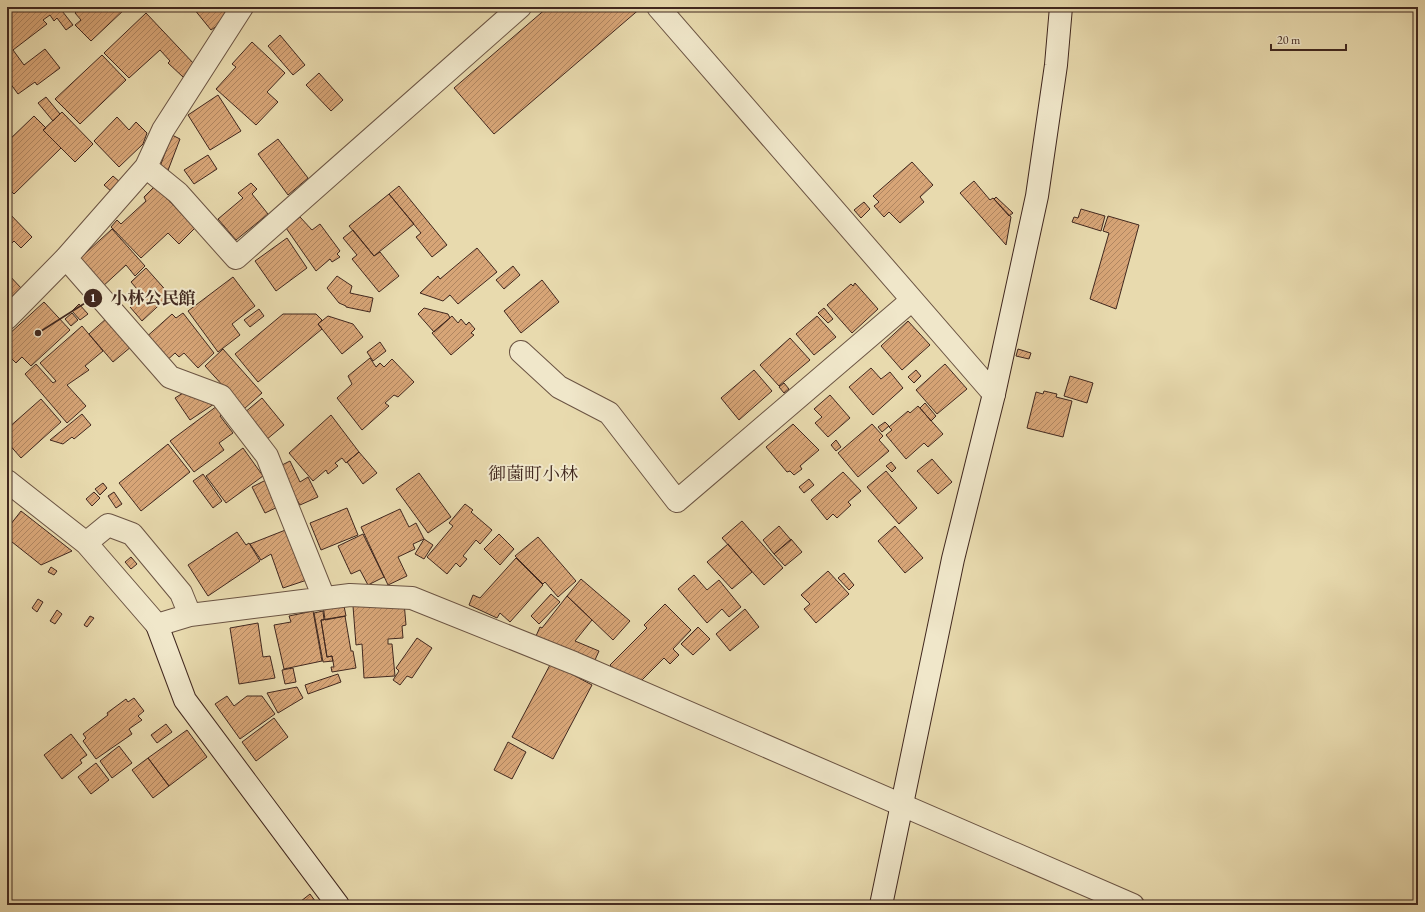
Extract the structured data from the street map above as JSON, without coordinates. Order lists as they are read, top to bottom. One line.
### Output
{"districts":["御薗町小林"],"places":["小林公民館"],"scale_bar":"20 m"}
